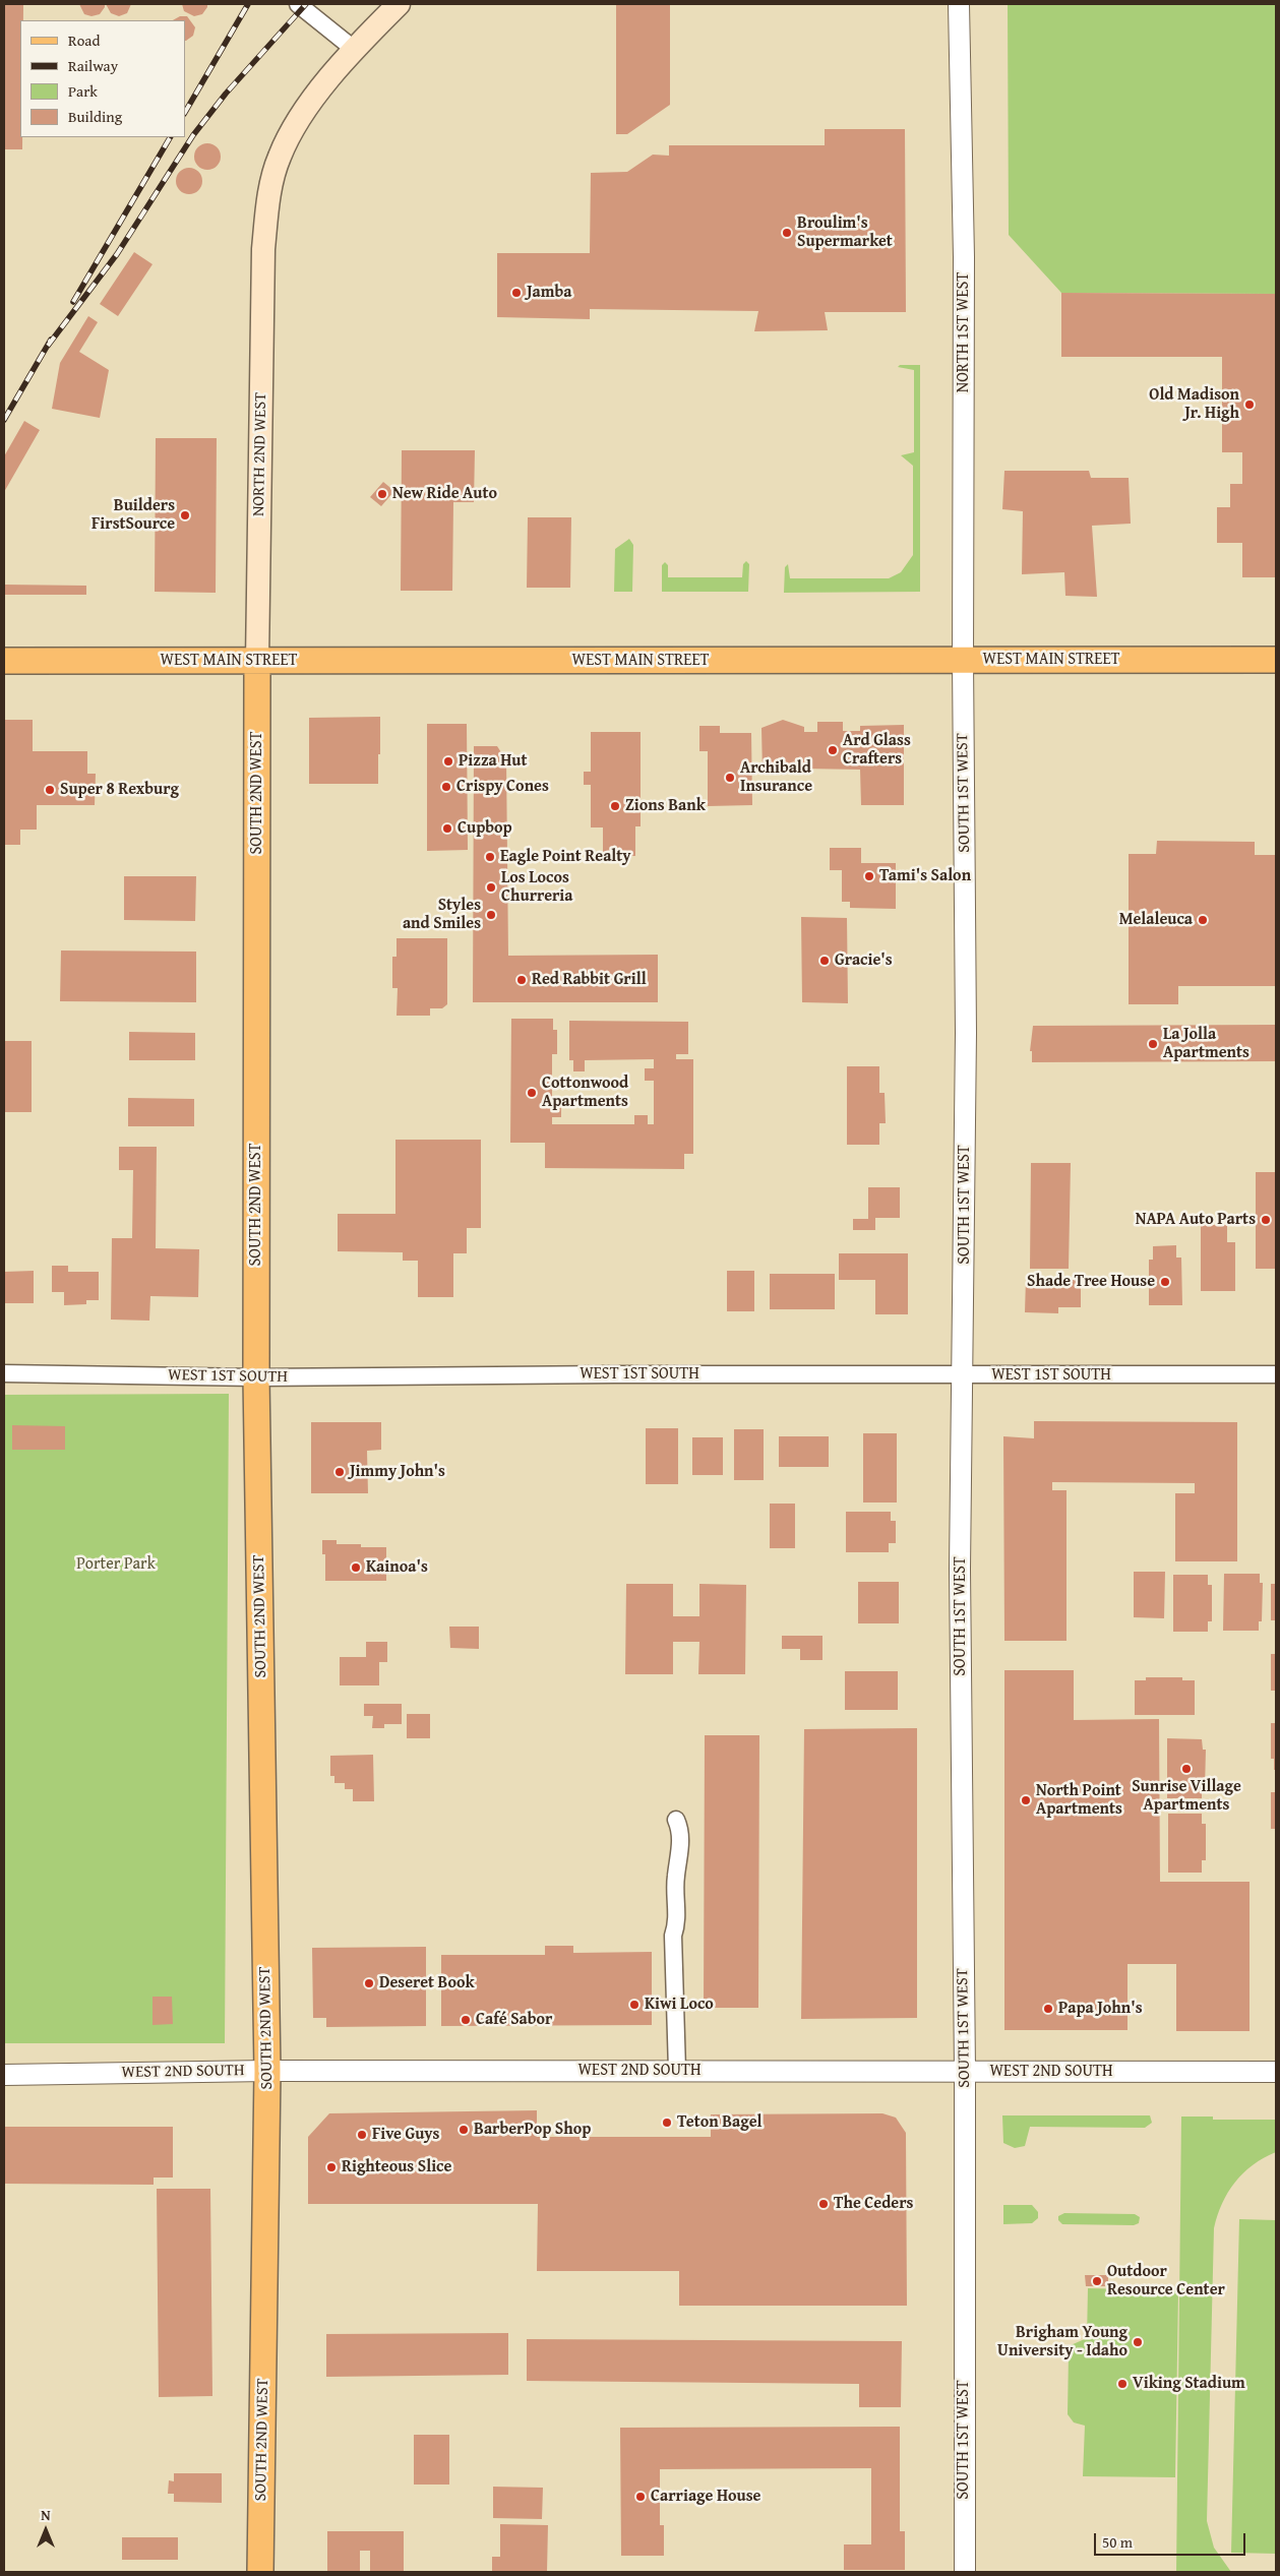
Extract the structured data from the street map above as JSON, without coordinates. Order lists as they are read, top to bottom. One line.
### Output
{"streets":{"main road":["NORTH 2ND WEST","WEST MAIN STREET","SOUTH 2ND WEST"],"street":["NORTH 1ST WEST","SOUTH 1ST WEST","WEST 1ST SOUTH","WEST 2ND SOUTH"]},"crossings":[["NORTH 1ST WEST","WEST MAIN STREET"],["NORTH 1ST WEST","SOUTH 1ST WEST"],["NORTH 2ND WEST","WEST MAIN STREET"],["NORTH 2ND WEST","SOUTH 2ND WEST"],["WEST MAIN STREET","SOUTH 2ND WEST"],["WEST MAIN STREET","SOUTH 1ST WEST"],["SOUTH 2ND WEST","WEST 1ST SOUTH"],["SOUTH 2ND WEST","WEST 2ND SOUTH"],["SOUTH 1ST WEST","WEST 1ST SOUTH"],["SOUTH 1ST WEST","WEST 2ND SOUTH"]],"parks":["Porter Park"],"places":["Broulim's Supermarket","Jamba","Old Madison Jr. High","New Ride Auto","Builders FirstSource","Ard Glass Crafters","Pizza Hut","Archibald Insurance","Crispy Cones","Super 8 Rexburg","Zions Bank","Cupbop","Eagle Point Realty","Tami's Salon","Los Locos Churreria","Styles and Smiles","Melaleuca","Gracie's","Red Rabbit Grill","La Jolla Apartments","Cottonwood Apartments","NAPA Auto Parts","Shade Tree House","Jimmy John's","Kainoa's","Sunrise Village Apartments","North Point Apartments","Deseret Book","Kiwi Loco","Papa John's","Café Sabor","Teton Bagel","BarberPop Shop","Five Guys","Righteous Slice","The Ceders","Outdoor Resource Center","Brigham Young University - Idaho","Viking Stadium","Carriage House"],"legend":["Road","Railway","Park","Building"],"scale_bar":"50 m","north":"top"}
